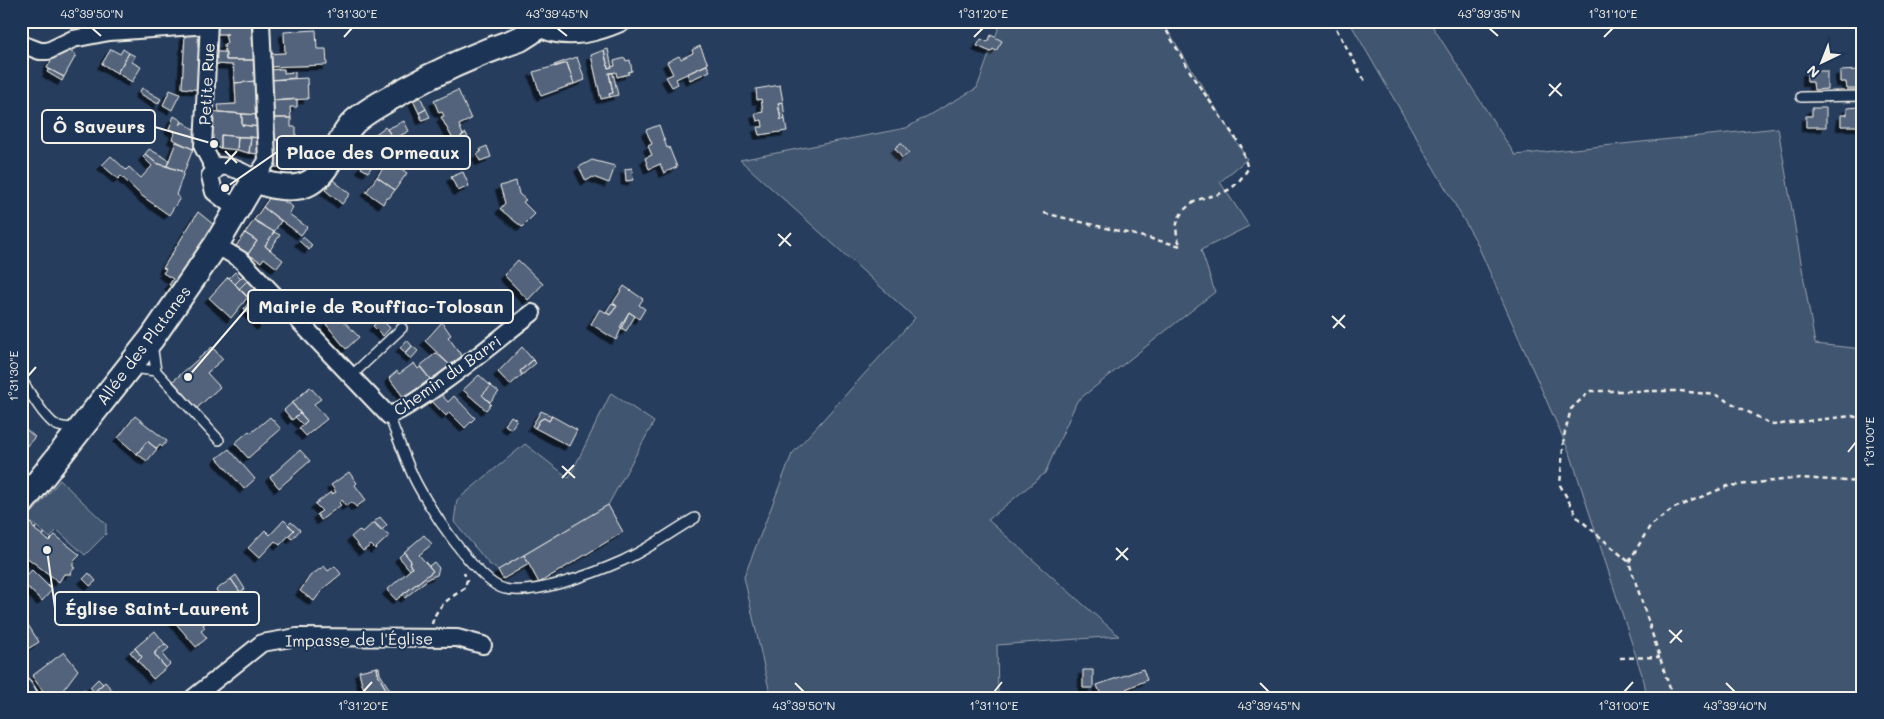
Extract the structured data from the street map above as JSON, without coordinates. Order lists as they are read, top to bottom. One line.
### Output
{"streets":{"street":["Petite Rue","Allée des Platanes","Chemin du Barri","Impasse de l'Église"]},"crossings":[["Allée des Platanes","Chemin du Barri"]],"places":["Ô Saveurs","Place des Ormeaux","Mairie de Rouffiac-Tolosan","Église Saint-Laurent"],"north":"bottom left","coordinates":["43°39'50\"N","1°31'30\"E","43°39'45\"N","1°31'20\"E","43°39'35\"N","1°31'10\"E","1°31'00\"E","43°39'40\"N"]}
